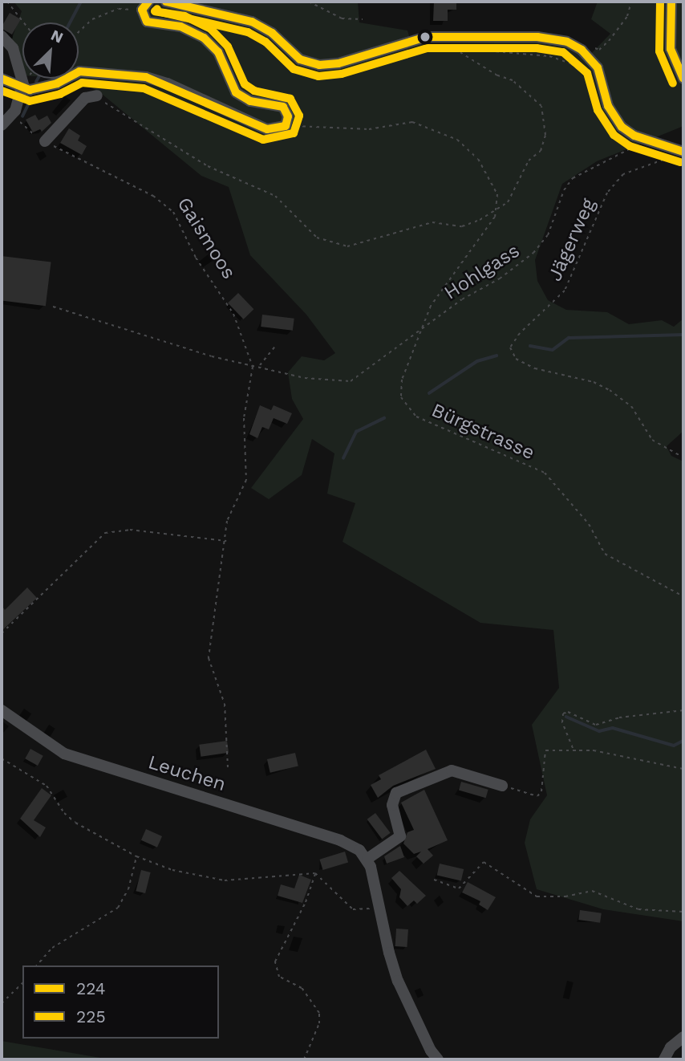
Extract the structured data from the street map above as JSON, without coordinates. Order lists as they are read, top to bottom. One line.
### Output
{"streets":{"street":["Leuchen"],"path":["Gaismoos","Jägerweg","Hohlgass","Bürgstrasse"]},"crossings":[["Hohlgass","Bürgstrasse"]],"lines":["transit line 224","transit line 225"],"legend":["224","225"],"north":"top right"}
